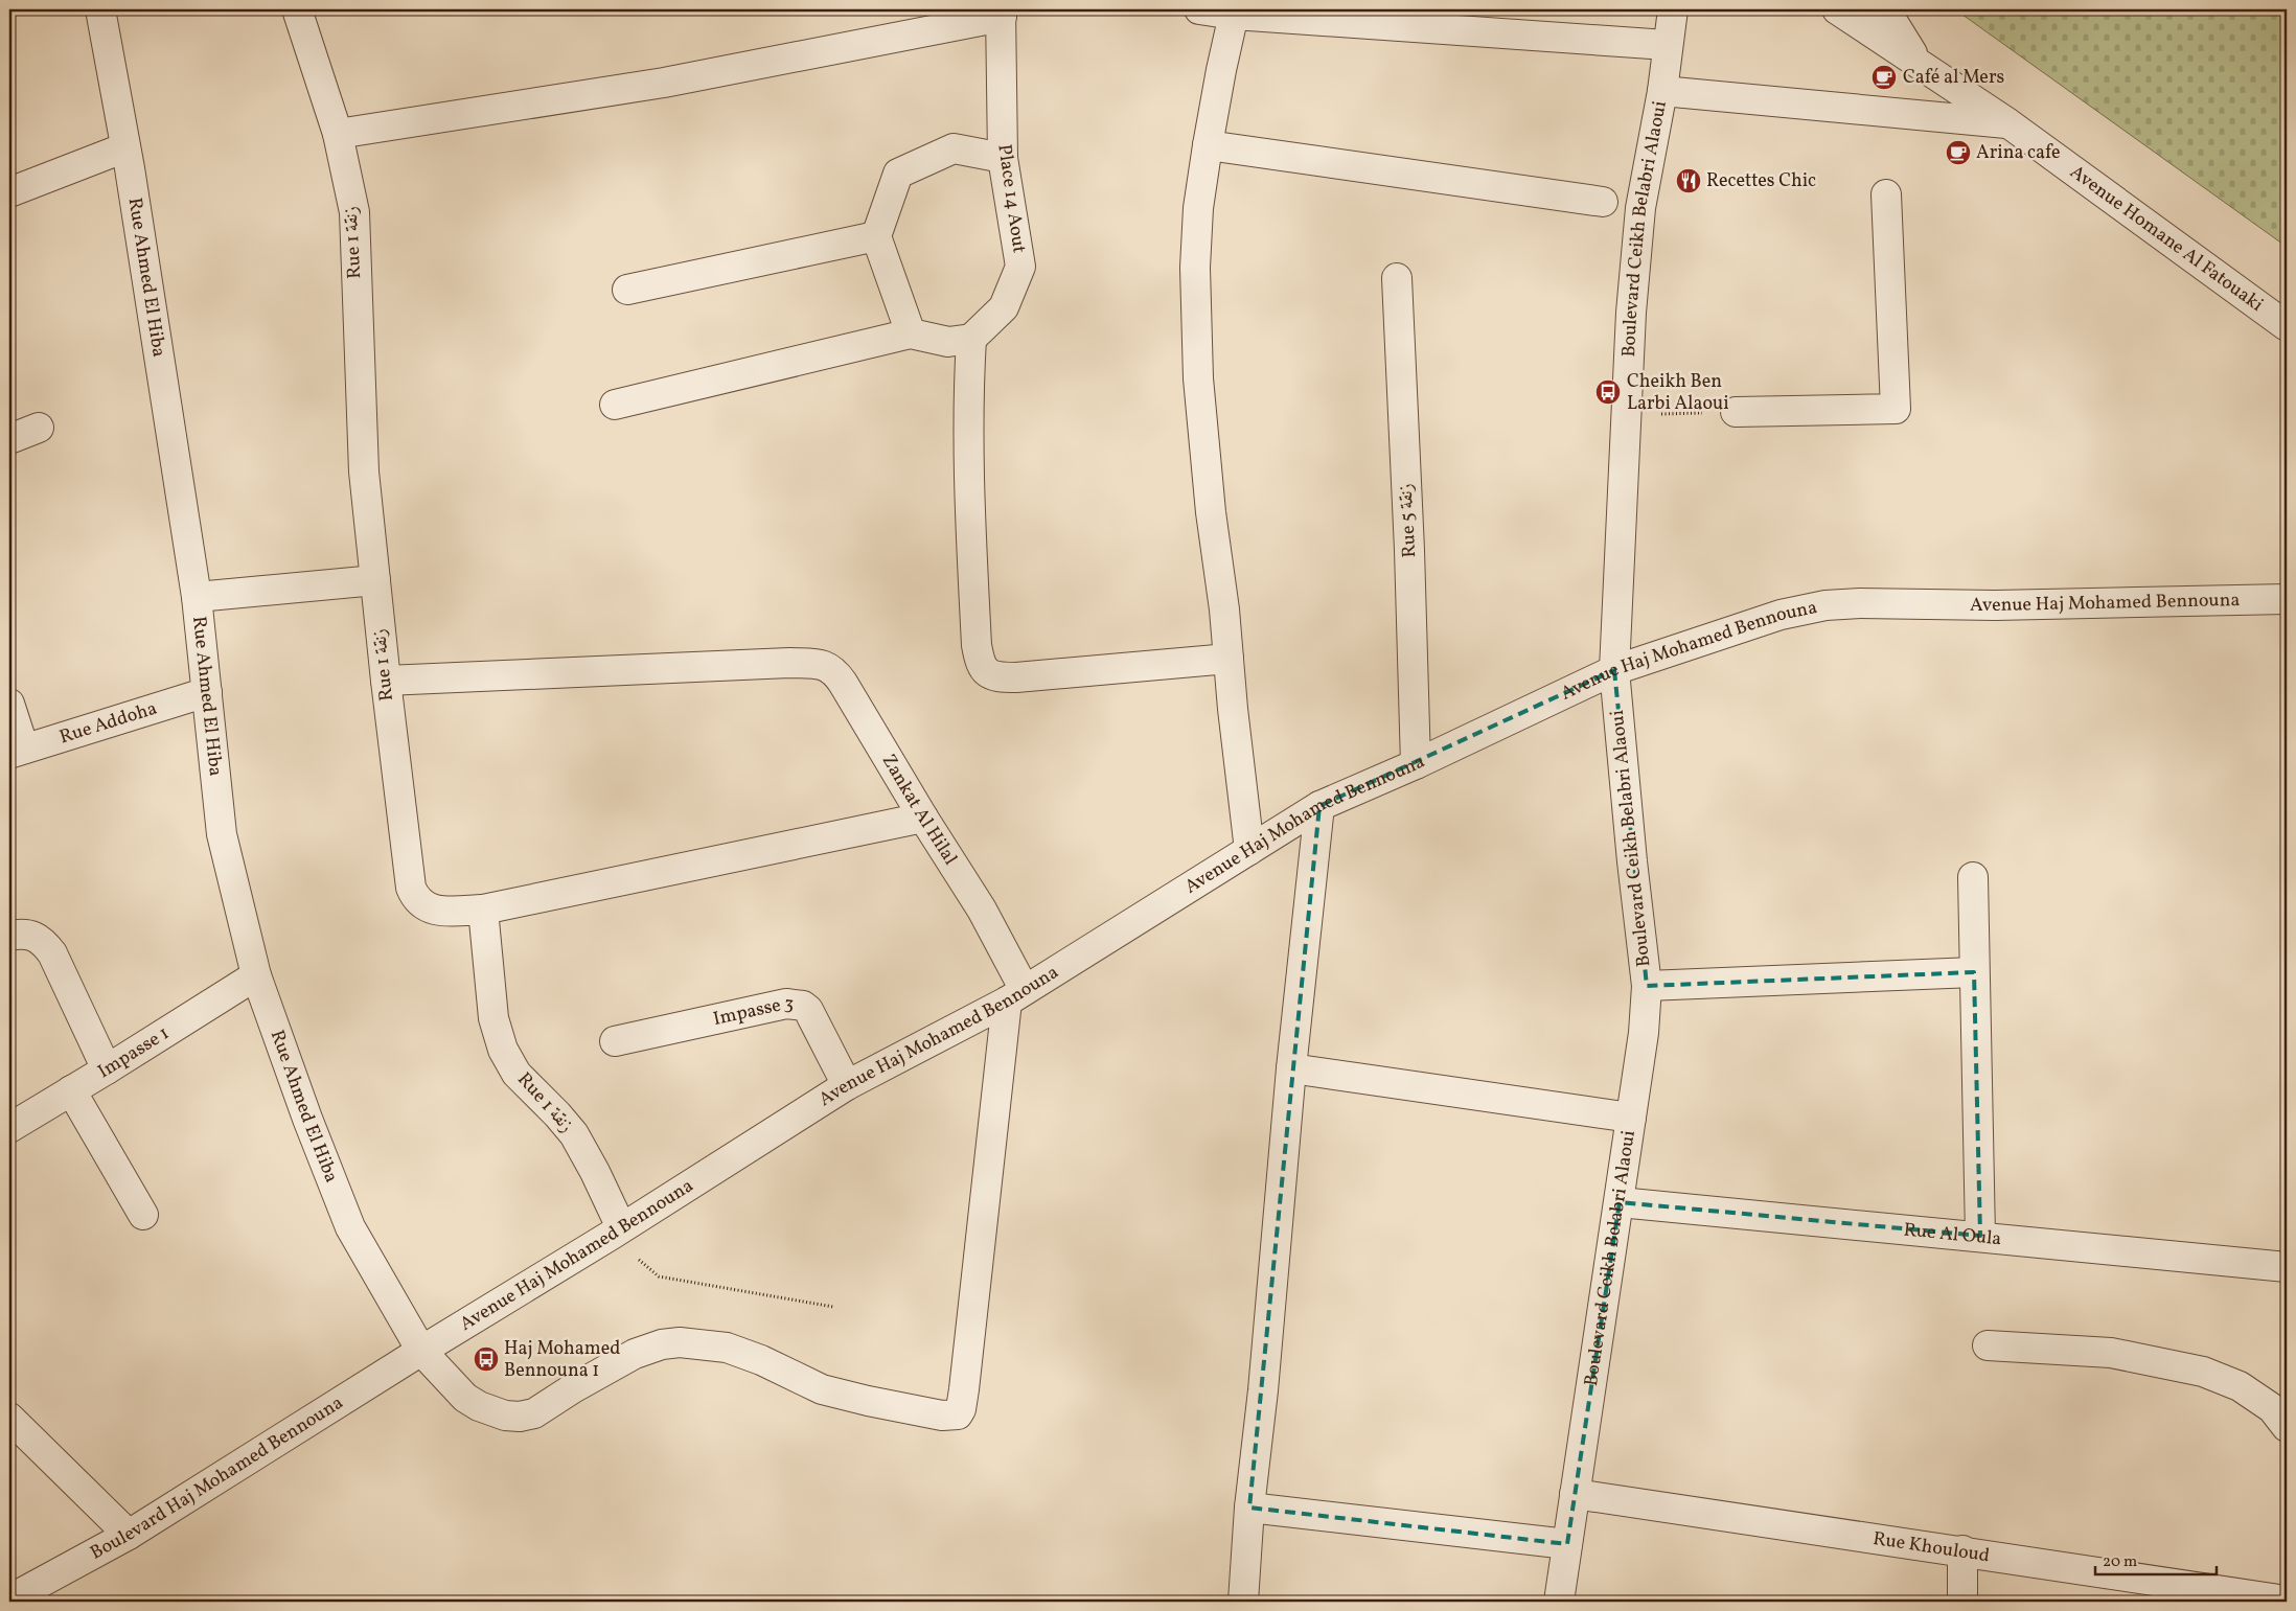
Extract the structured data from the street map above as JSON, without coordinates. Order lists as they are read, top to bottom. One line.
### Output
{"streets":{"street":["Place 14 Aout","Boulevard Ceikh Belabri Alaoui","Avenue Homane Al Fatouaki","Rue 1 زنقة","Rue Ahmed El Hiba","Rue 5 زنقة","Avenue Haj Mohamed Bennouna","Rue Addoha","Zankat Al Hilal","Impasse 3","Impasse 1","Rue Al Oula","Boulevard Haj Mohamed Bennouna","Rue Khouloud"]},"crossings":[["Boulevard Ceikh Belabri Alaoui","Avenue Haj Mohamed Bennouna"],["Boulevard Ceikh Belabri Alaoui","Rue Al Oula"],["Boulevard Ceikh Belabri Alaoui","Rue Khouloud"],["Rue 1 زنقة","Avenue Haj Mohamed Bennouna"],["Rue 1 زنقة","Zankat Al Hilal"],["Rue Ahmed El Hiba","Avenue Haj Mohamed Bennouna"],["Rue Ahmed El Hiba","Rue Addoha"],["Rue Ahmed El Hiba","Zankat Al Hilal"],["Rue Ahmed El Hiba","Impasse 1"],["Rue Ahmed El Hiba","Boulevard Haj Mohamed Bennouna"],["Rue 5 زنقة","Avenue Haj Mohamed Bennouna"],["Avenue Haj Mohamed Bennouna","Zankat Al Hilal"],["Avenue Haj Mohamed Bennouna","Impasse 3"],["Avenue Haj Mohamed Bennouna","Boulevard Haj Mohamed Bennouna"]],"places":{"cafe":["Café al Mers","Arina cafe"],"restaurant":["Recettes Chic"],"bus stop":["Cheikh Ben Larbi Alaoui","Haj Mohamed Bennouna 1"]},"scale_bar":"20 m"}
